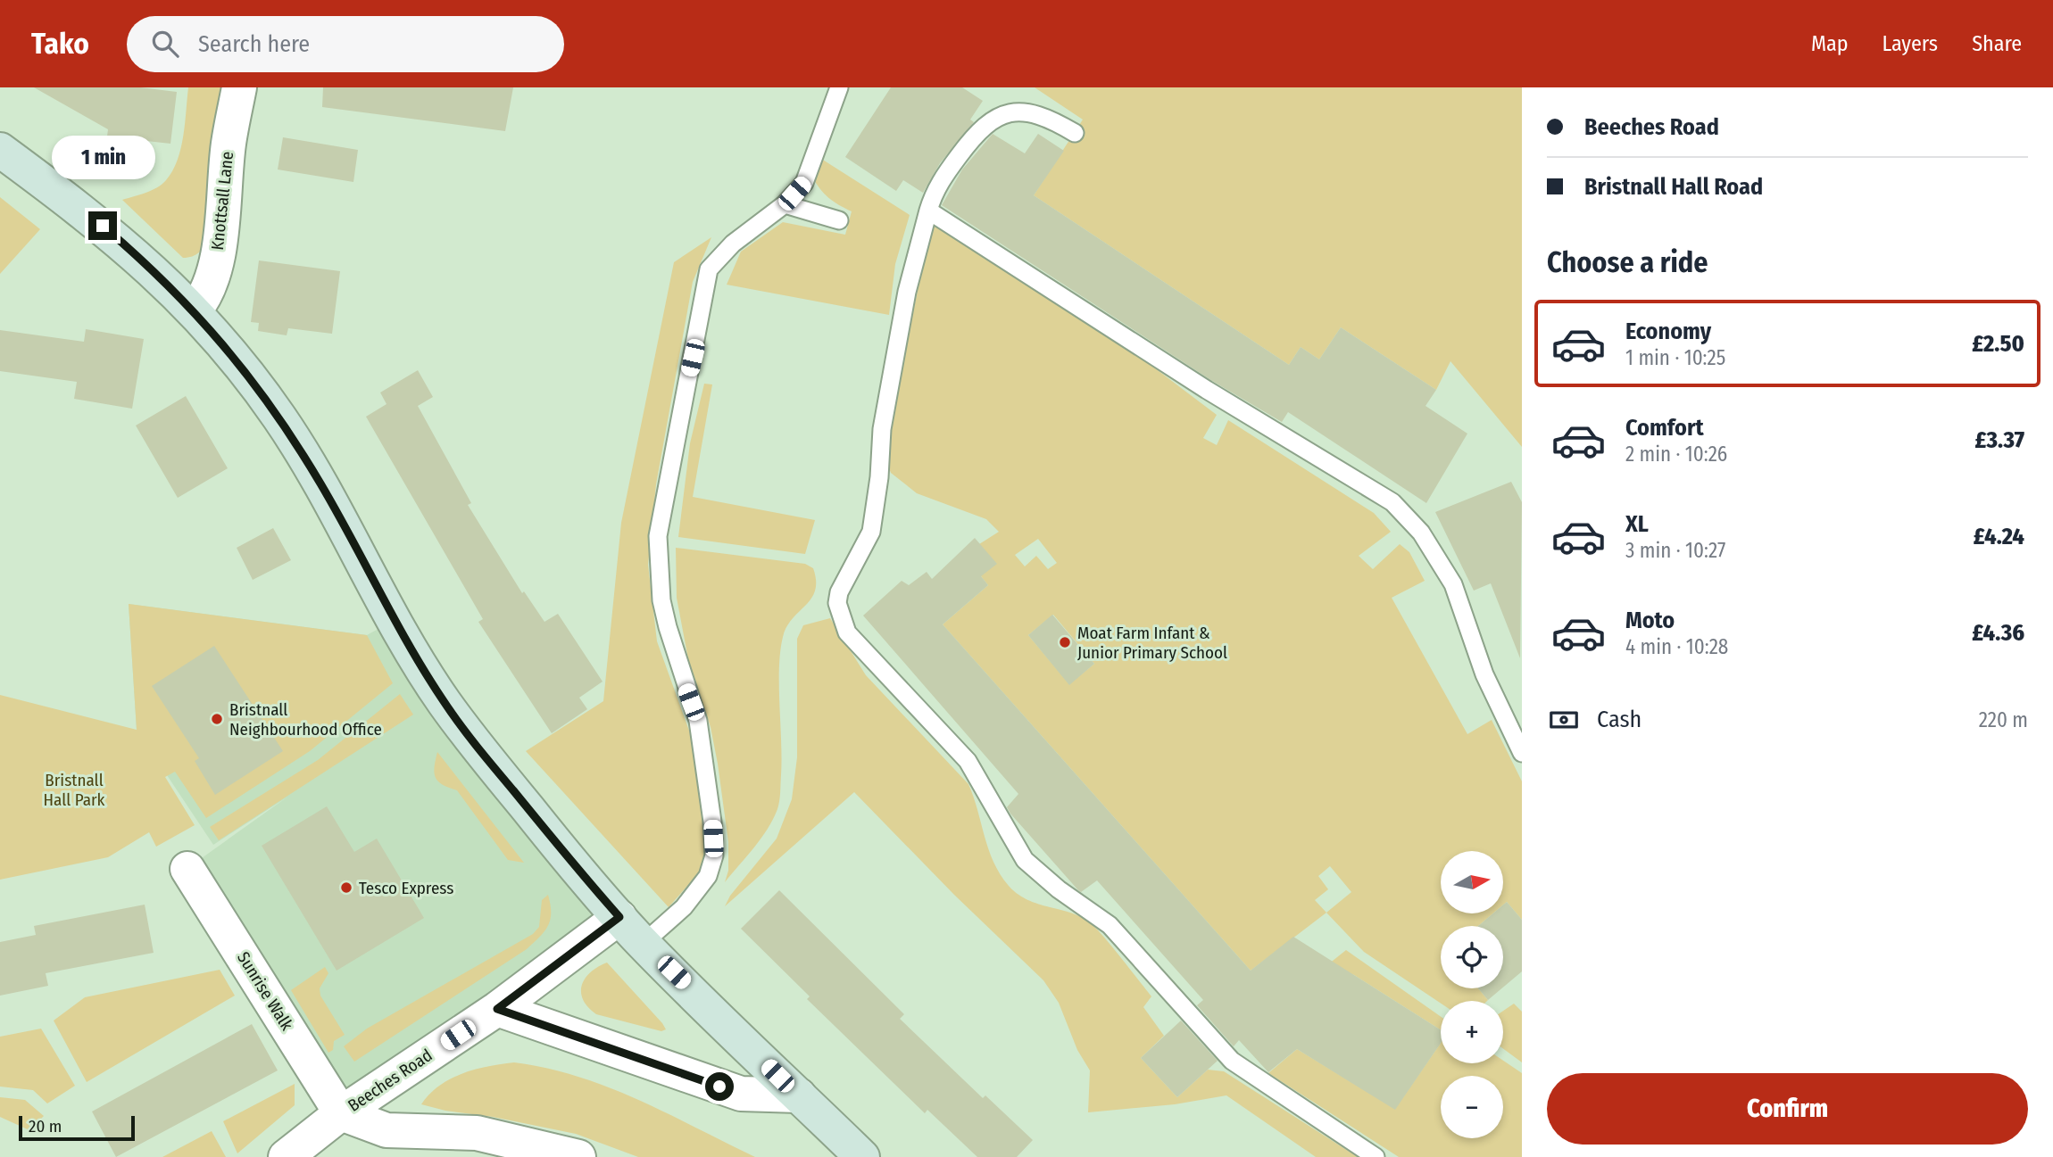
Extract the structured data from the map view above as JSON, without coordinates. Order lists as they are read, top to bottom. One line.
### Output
{"streets":{"street":["Knottsall Lane","Sunrise Walk","Beeches Road"]},"crossings":[["Sunrise Walk","Beeches Road"]],"parks":["Bristnall Hall Park"],"places":["Moat Farm Infant & Junior Primary School","Bristnall Neighbourhood Office","Tesco Express"],"scale_bar":"20 m","north":"right","page":{"header":"Tako","search":"Search here","nav":["Map","Layers","Share"],"banner":["Beeches Road","Bristnall Hall Road"],"bubble":"1 min","heading":"Choose a ride","list":[{"name":"Economy","note":"1 min · 10:25","value":"£2.50"},{"name":"Comfort","note":"2 min · 10:26","value":"£3.37"},{"name":"XL","note":"3 min · 10:27","value":"£4.24"},{"name":"Moto","note":"4 min · 10:28","value":"£4.36"}],"pay":["Cash","220 m"],"map_buttons":["+","−"],"buttons":"Confirm","scale":"20 m"}}
